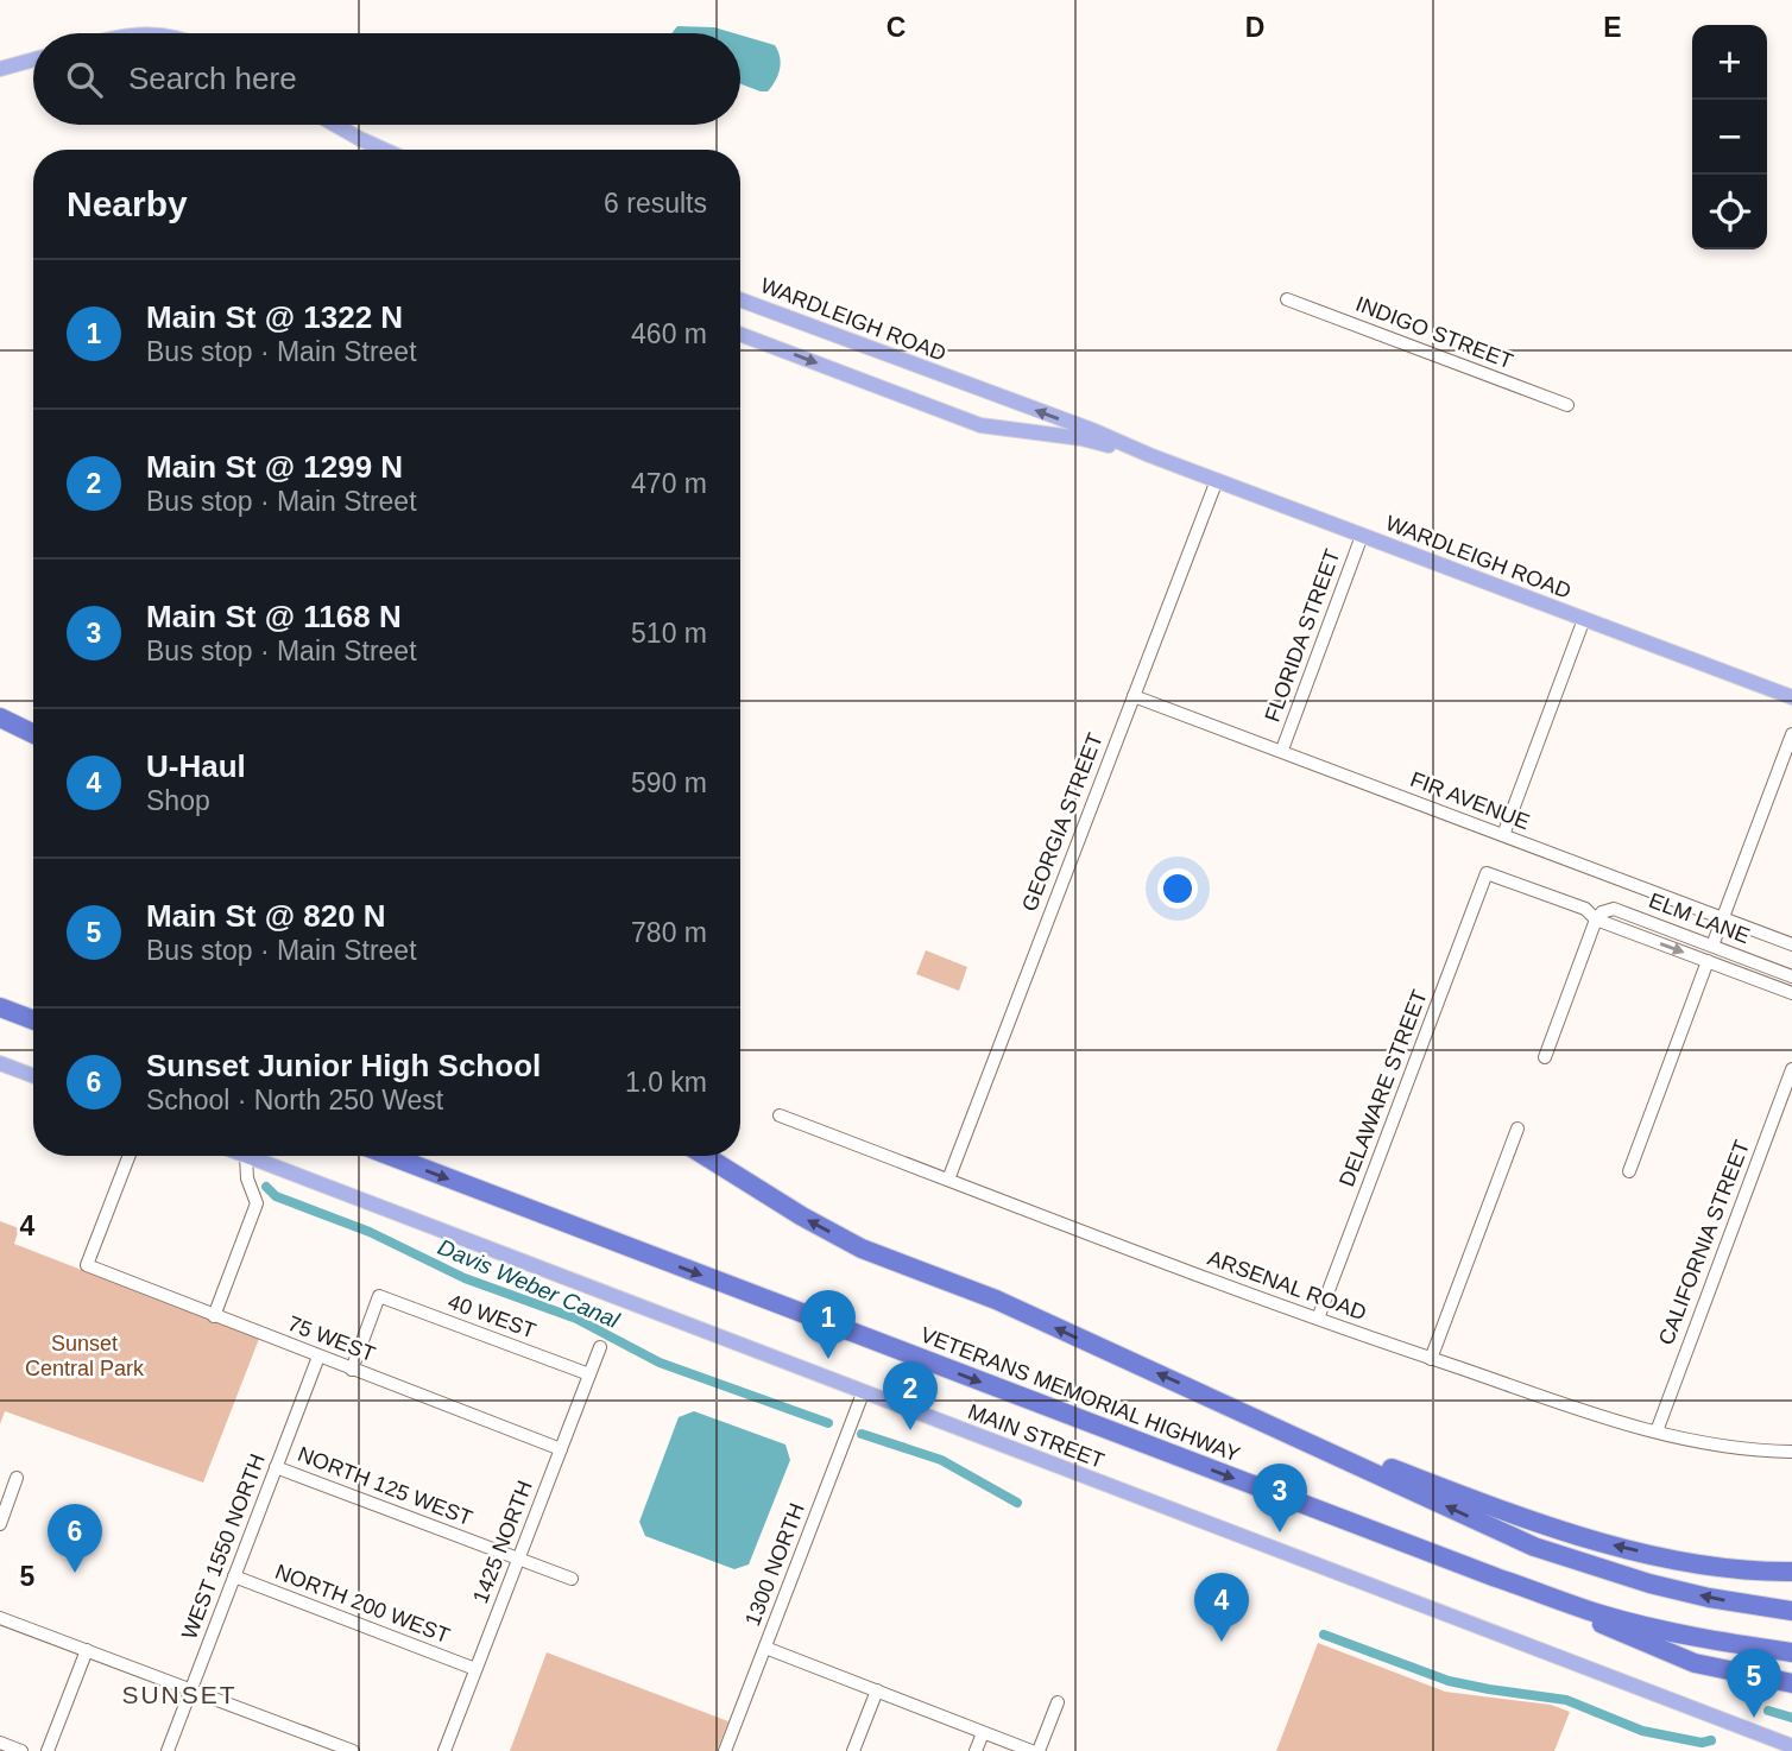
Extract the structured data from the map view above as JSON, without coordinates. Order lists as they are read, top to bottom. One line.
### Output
{"streets":{"highway":["VETERANS MEMORIAL HIGHWAY"],"main road":["WARDLEIGH ROAD","MAIN STREET"],"street":["INDIGO STREET","FLORIDA STREET","FIR AVENUE","GEORGIA STREET","ELM LANE","DELAWARE STREET","CALIFORNIA STREET","ARSENAL ROAD","40 WEST","75 WEST","NORTH 125 WEST","1425 NORTH","WEST 1550 NORTH","1300 NORTH","NORTH 200 WEST"]},"crossings":[["WARDLEIGH ROAD","FLORIDA STREET"],["WARDLEIGH ROAD","GEORGIA STREET"],["FLORIDA STREET","FIR AVENUE"],["FIR AVENUE","GEORGIA STREET"],["GEORGIA STREET","ARSENAL ROAD"],["ELM LANE","DELAWARE STREET"],["DELAWARE STREET","ARSENAL ROAD"],["CALIFORNIA STREET","ARSENAL ROAD"],["40 WEST","75 WEST"],["40 WEST","1425 NORTH"],["75 WEST","1425 NORTH"],["75 WEST","WEST 1550 NORTH"],["MAIN STREET","1300 NORTH"],["NORTH 125 WEST","1425 NORTH"],["NORTH 125 WEST","WEST 1550 NORTH"],["1425 NORTH","NORTH 200 WEST"],["WEST 1550 NORTH","NORTH 200 WEST"]],"districts":["SUNSET"],"water":["Davis Weber Canal"],"parks":["Sunset Central Park"],"page":{"map_buttons":["+","−"],"search":"Search here","heading":["Nearby","6 results"],"list":[{"mark":"1","name":"Main St @ 1322 N","note":"Bus stop · Main Street","value":"460 m"},{"mark":"2","name":"Main St @ 1299 N","note":"Bus stop · Main Street","value":"470 m"},{"mark":"3","name":"Main St @ 1168 N","note":"Bus stop · Main Street","value":"510 m"},{"mark":"4","name":"U-Haul","note":"Shop","value":"590 m"},{"mark":"5","name":"Main St @ 820 N","note":"Bus stop · Main Street","value":"780 m"},{"mark":"6","name":"Sunset Junior High School","note":"School · North 250 West","value":"1.0 km"}],"pins":["1","2","3","6","4","5"]},"grid":{"columns":["C","D","E"],"rows":["4","5"]}}
